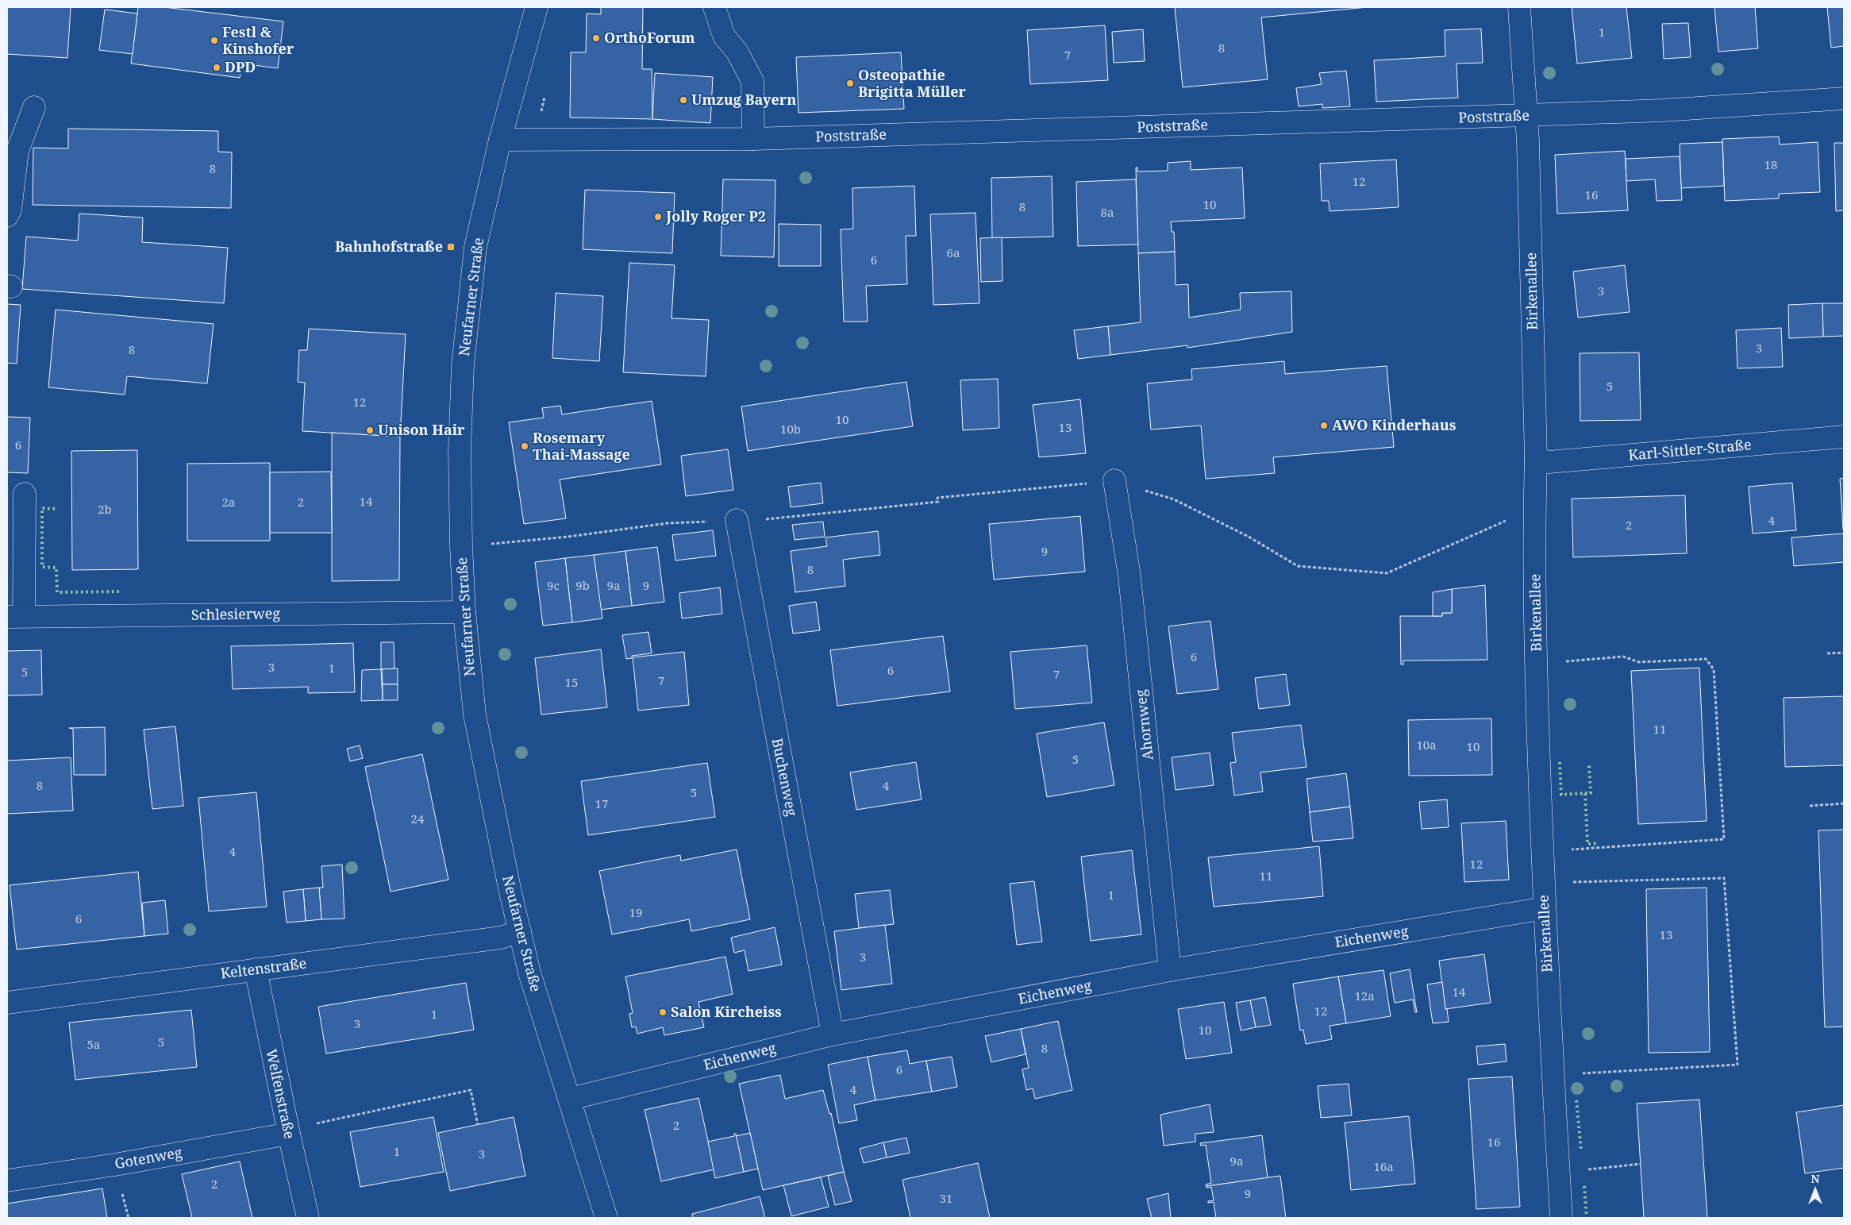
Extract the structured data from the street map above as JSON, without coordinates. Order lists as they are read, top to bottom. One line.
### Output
{"streets":{"street":["Poststraße","Birkenallee","Neufarner Straße","Karl-Sittler-Straße","Schlesierweg","Ahornweg","Buchenweg","Eichenweg","Keltenstraße","Welfenstraße","Gotenweg"]},"crossings":[["Poststraße","Birkenallee"],["Poststraße","Neufarner Straße"],["Birkenallee","Karl-Sittler-Straße"],["Birkenallee","Eichenweg"],["Neufarner Straße","Schlesierweg"],["Neufarner Straße","Eichenweg"],["Neufarner Straße","Keltenstraße"],["Ahornweg","Eichenweg"],["Buchenweg","Eichenweg"],["Keltenstraße","Welfenstraße"],["Welfenstraße","Gotenweg"]],"places":{"other":["OrthoForum","Festl & Kinshofer","DPD","Osteopathie Brigitta Müller","Umzug Bayern","Jolly Roger P2","AWO Kinderhaus","Unison Hair","Rosemary Thai-Massage","Salon Kircheiss"],"transit":["Bahnhofstraße"]},"house_numbers":["1","8","7","18","8","12","16","10","8","8a","6a","6","3","3","8","5","12","10","13","10b","6","14","2a","2","2b","4","2","9","8","9c","9b","9a","9","6","3","1","6","5","7","7","15","11","10a","10","5","8","4","5","17","24","4","12","11","1","19","6","13","3","14","12a","12","1","3","10","5","5a","8","6","4","2","16","1","3","9a","16a","2","9","31"],"north":"top"}
